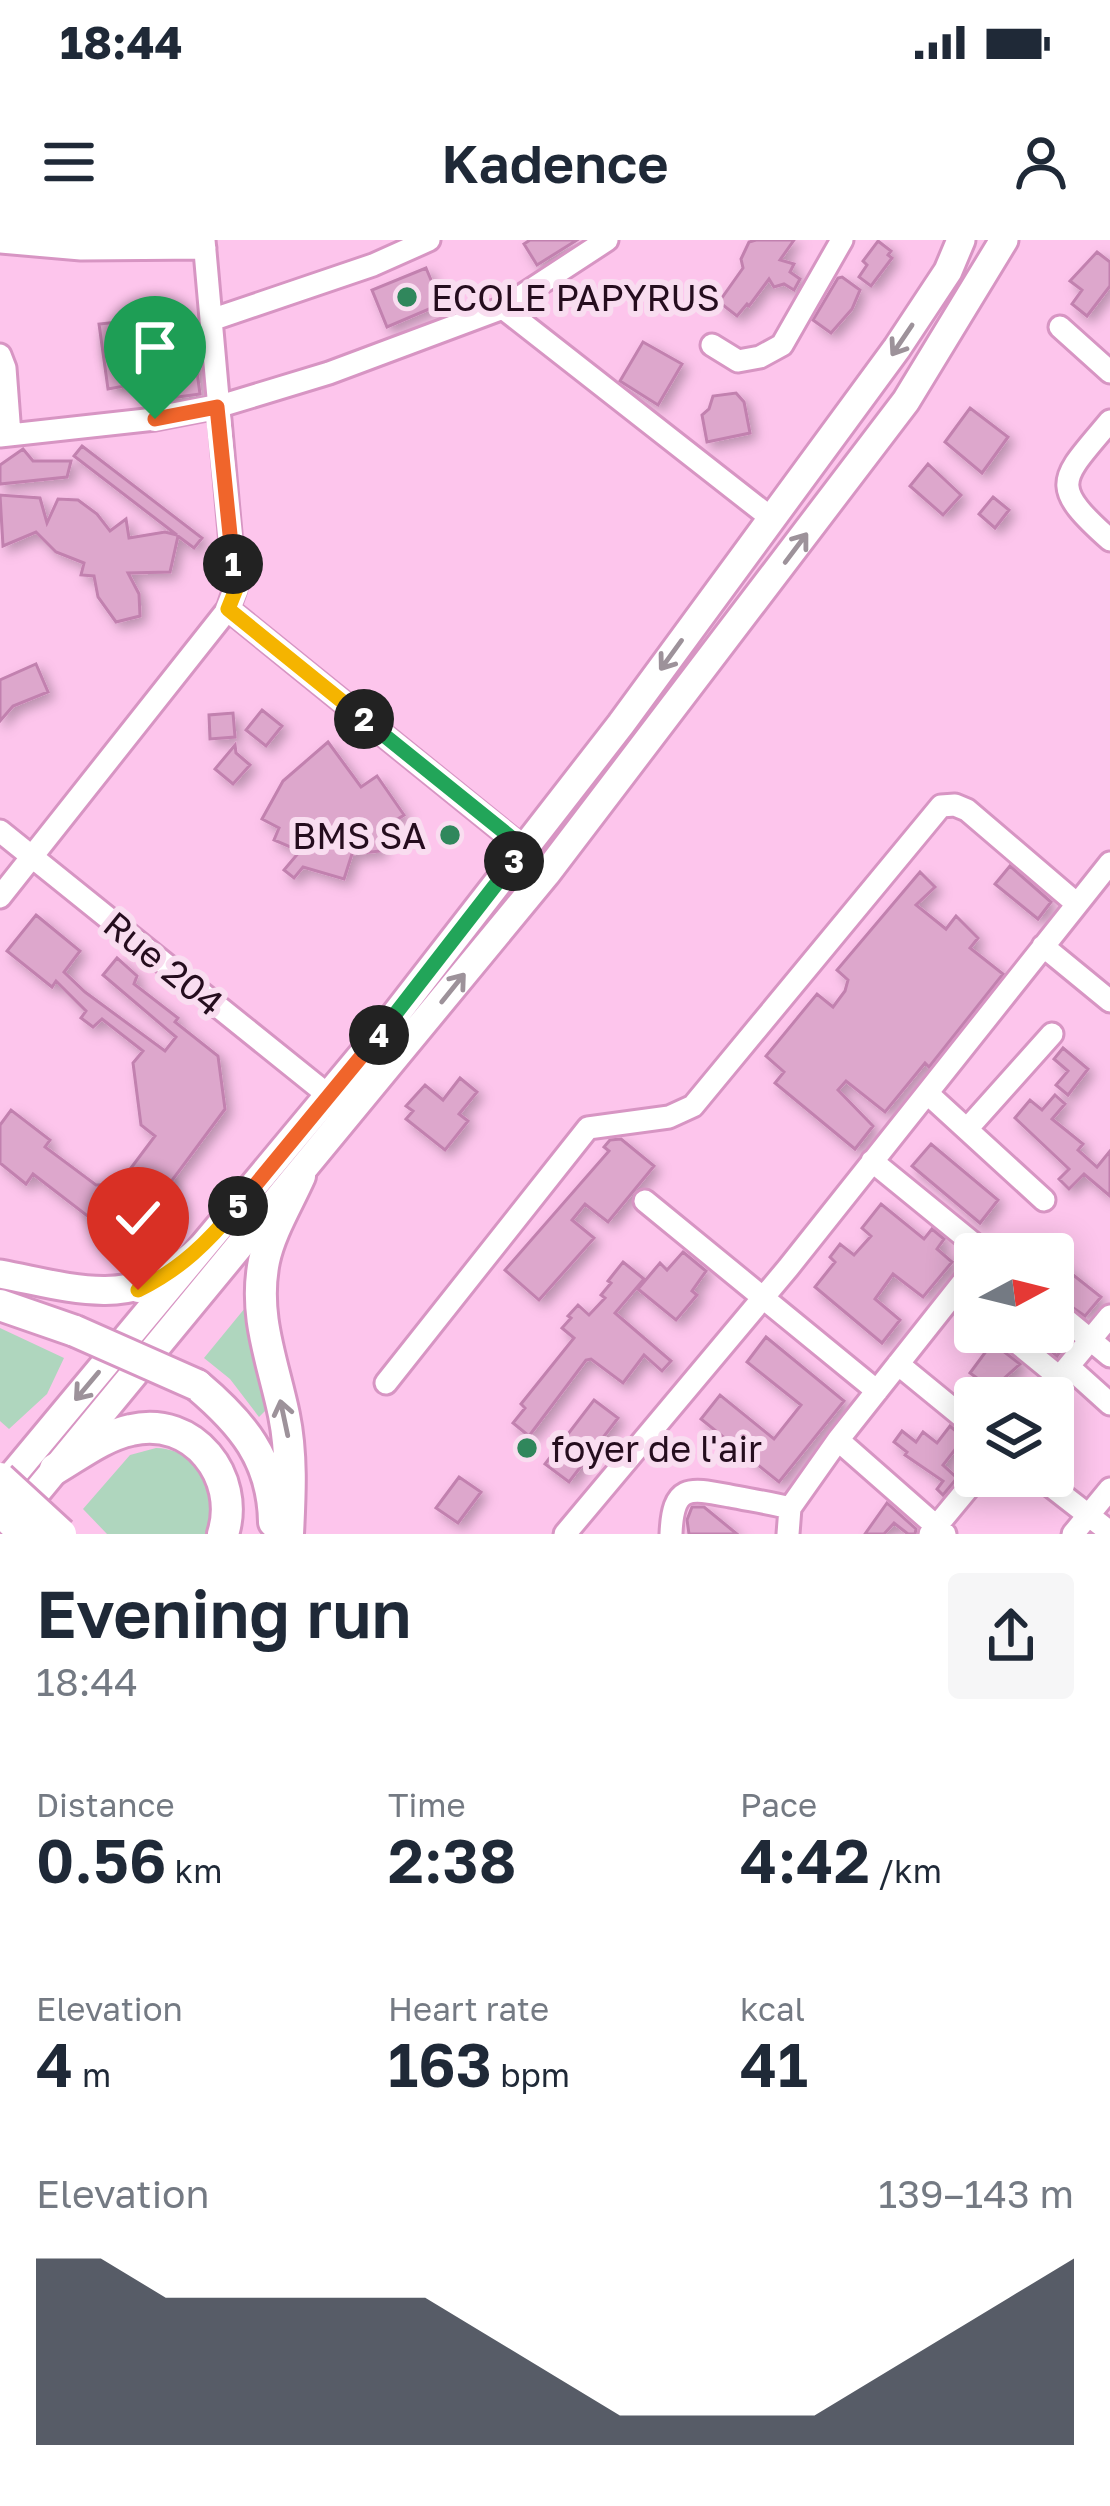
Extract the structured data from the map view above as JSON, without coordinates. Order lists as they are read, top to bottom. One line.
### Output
{"streets":{"street":["Rue 204"]},"places":["ECOLE PAPYRUS","BMS SA","foyer de l'air"],"north":"right","page":{"status":"18:44","header":"Kadence","pins":["1","2","3","4","5"],"heading":["Evening run","18:44"],"stats":[["Distance","0.56 km"],["Time","2:38"],["Pace","4:42 /km"],["Elevation","4 m"],["Heart rate","163 bpm"],["kcal","41"]],"chart":["Elevation","139–143 m"]}}
